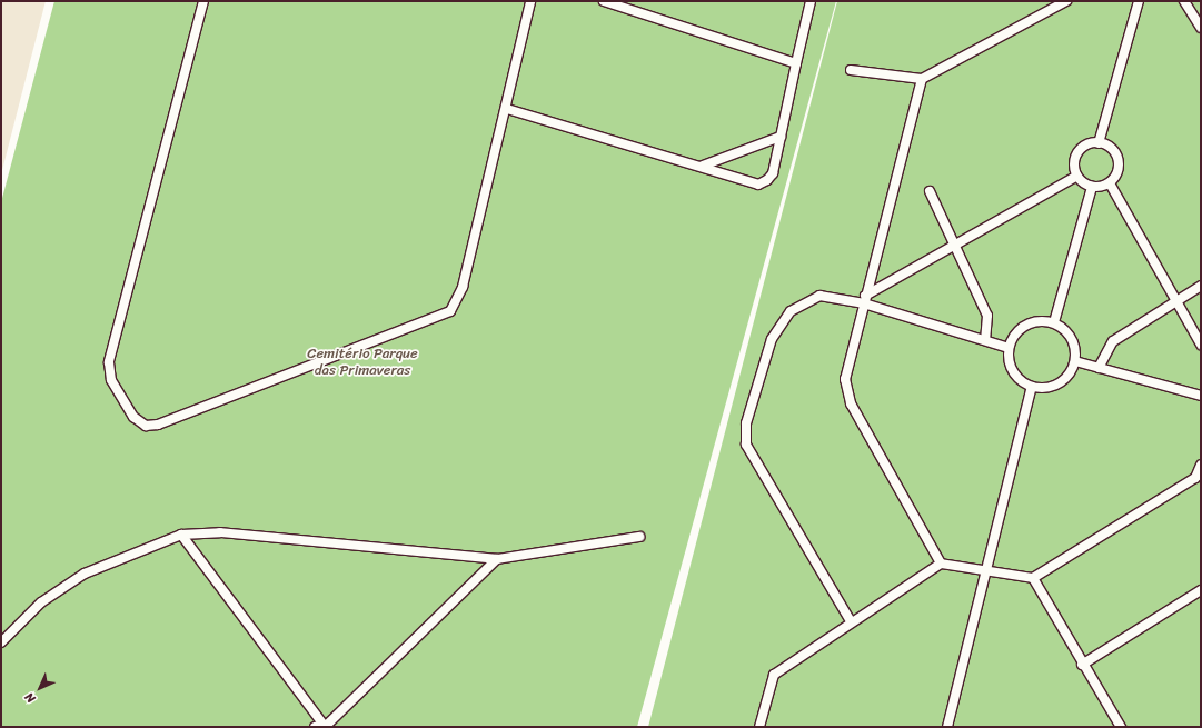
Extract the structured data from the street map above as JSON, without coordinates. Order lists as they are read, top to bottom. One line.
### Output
{"parks":["Cemitério Parque das Primaveras"],"north":"bottom left"}
